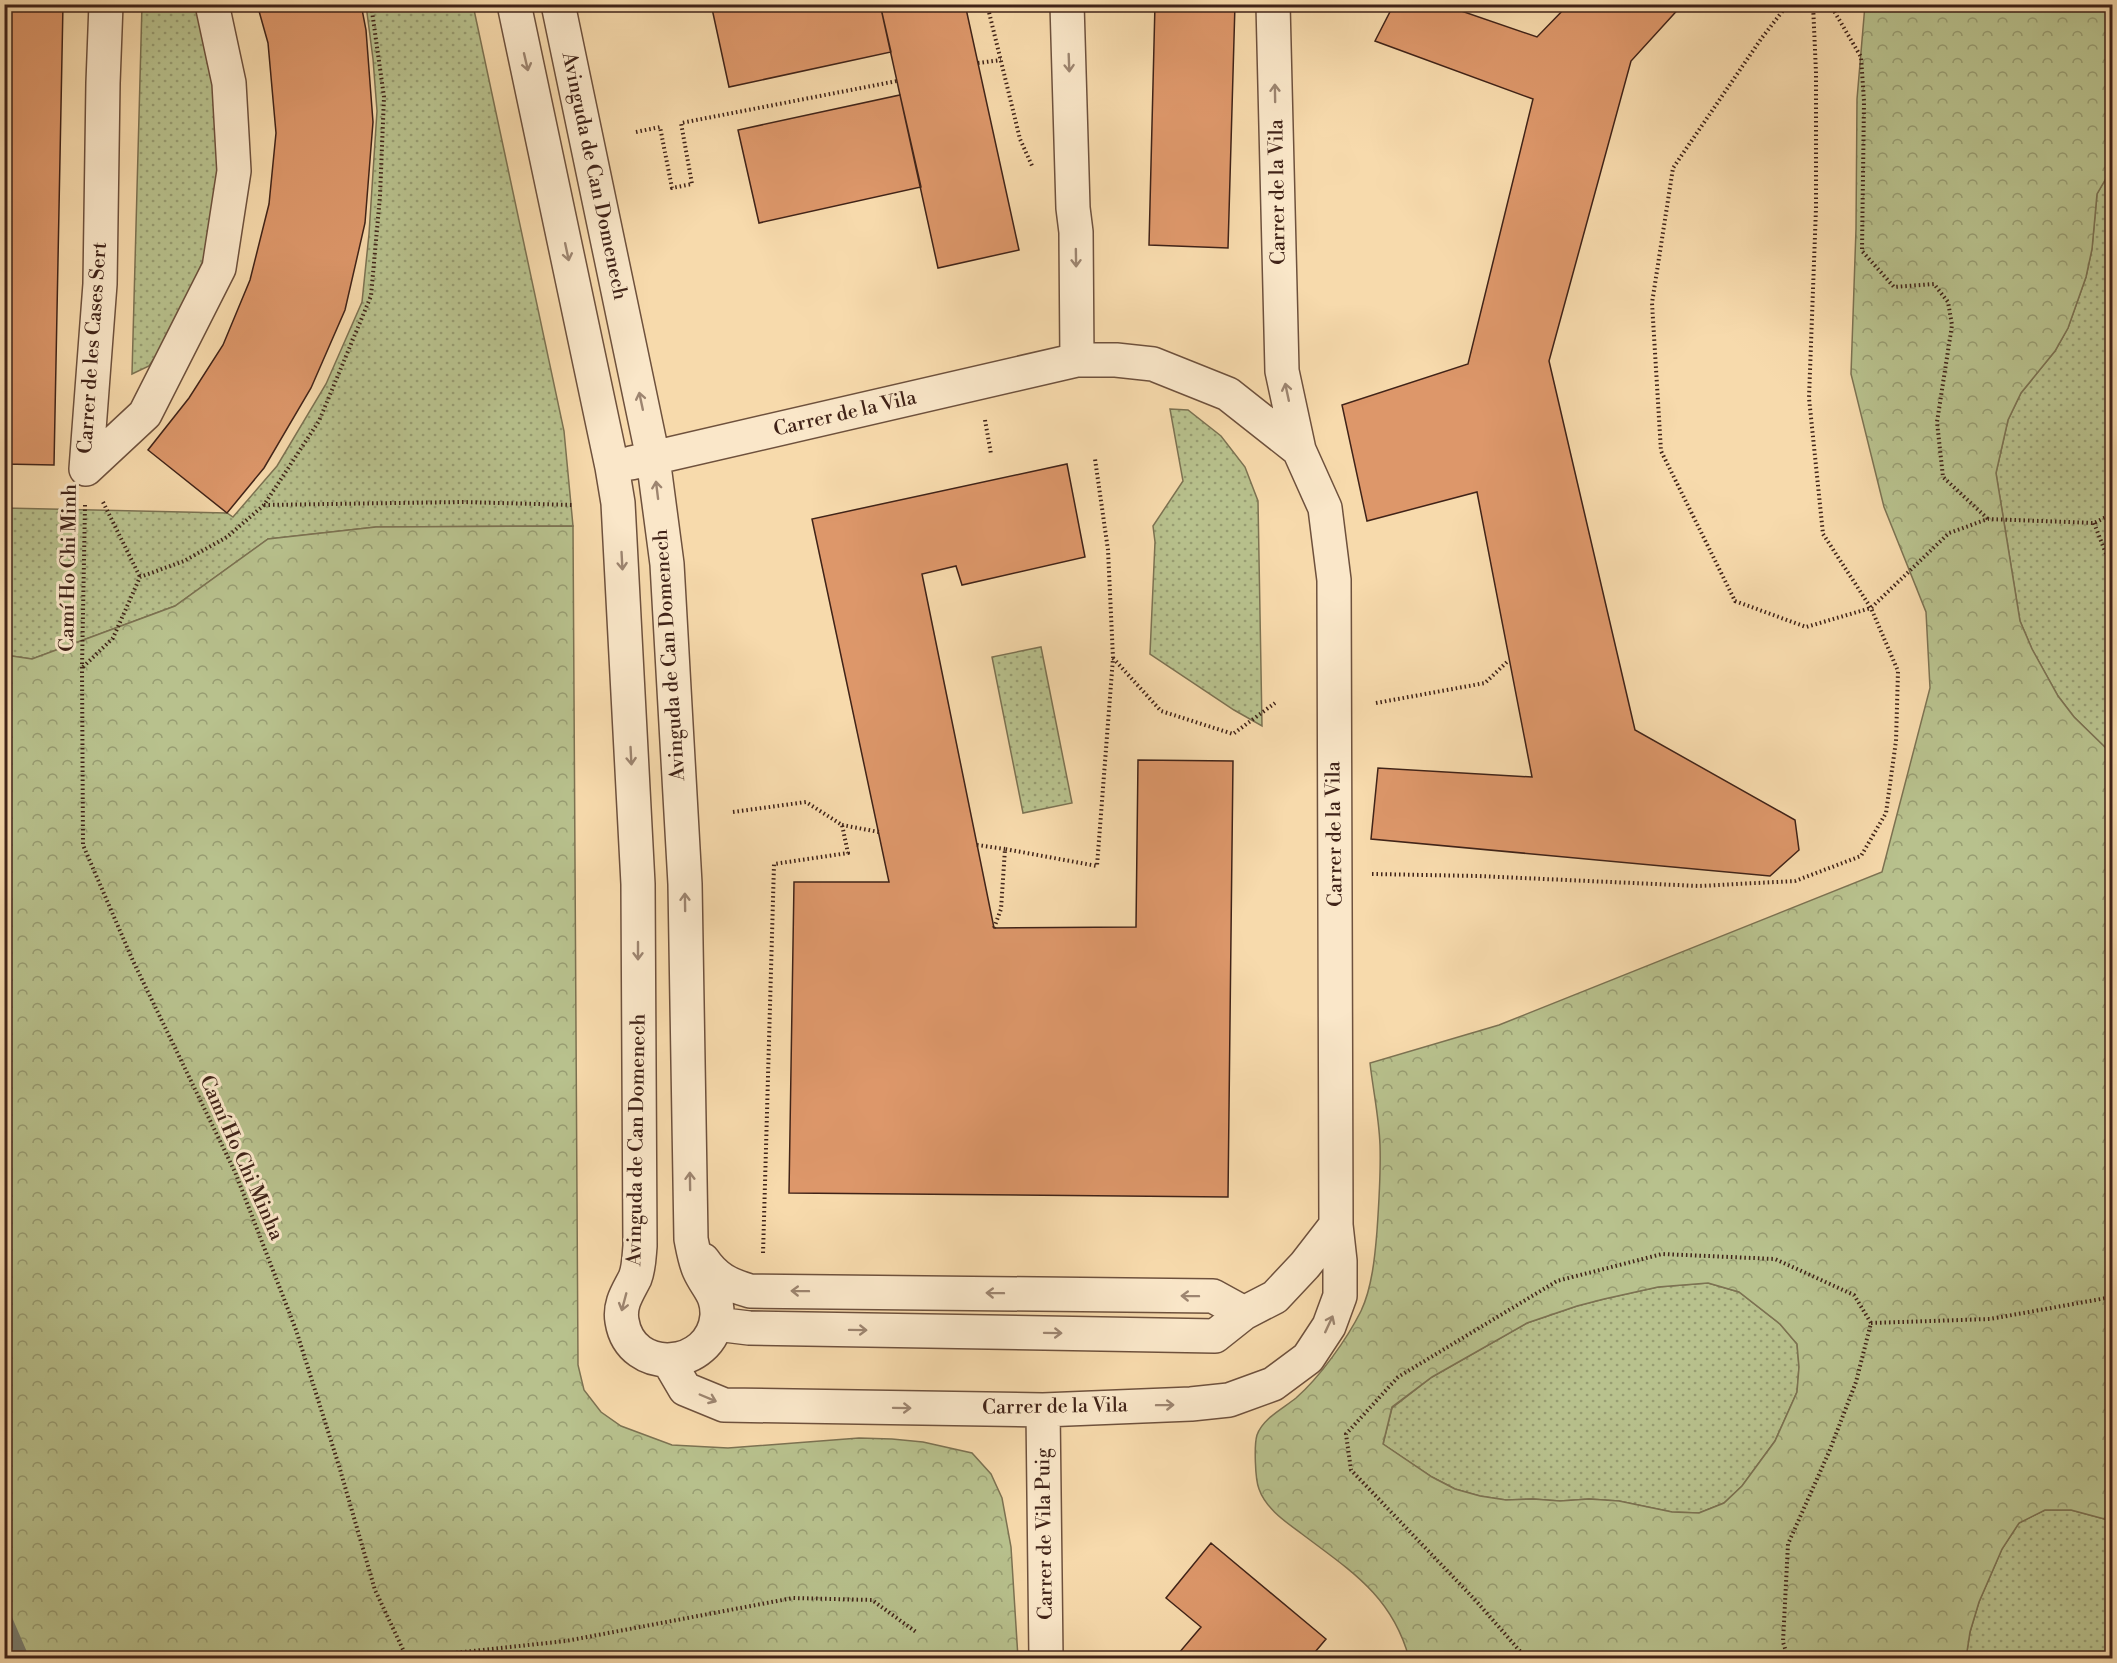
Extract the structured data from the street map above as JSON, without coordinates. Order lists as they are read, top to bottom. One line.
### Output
{"streets":{"street":["Avinguda de Can Domenech","Carrer de la Vila","Carrer de les Cases Sert","Carrer de Vila Puig"],"path":["Camí Ho Chi Minh","Camí Ho Chi Minha"]},"crossings":[["Avinguda de Can Domenech","Carrer de la Vila"],["Carrer de la Vila","Carrer de Vila Puig"],["Carrer de les Cases Sert","Camí Ho Chi Minh"],["Camí Ho Chi Minh","Camí Ho Chi Minha"]]}
